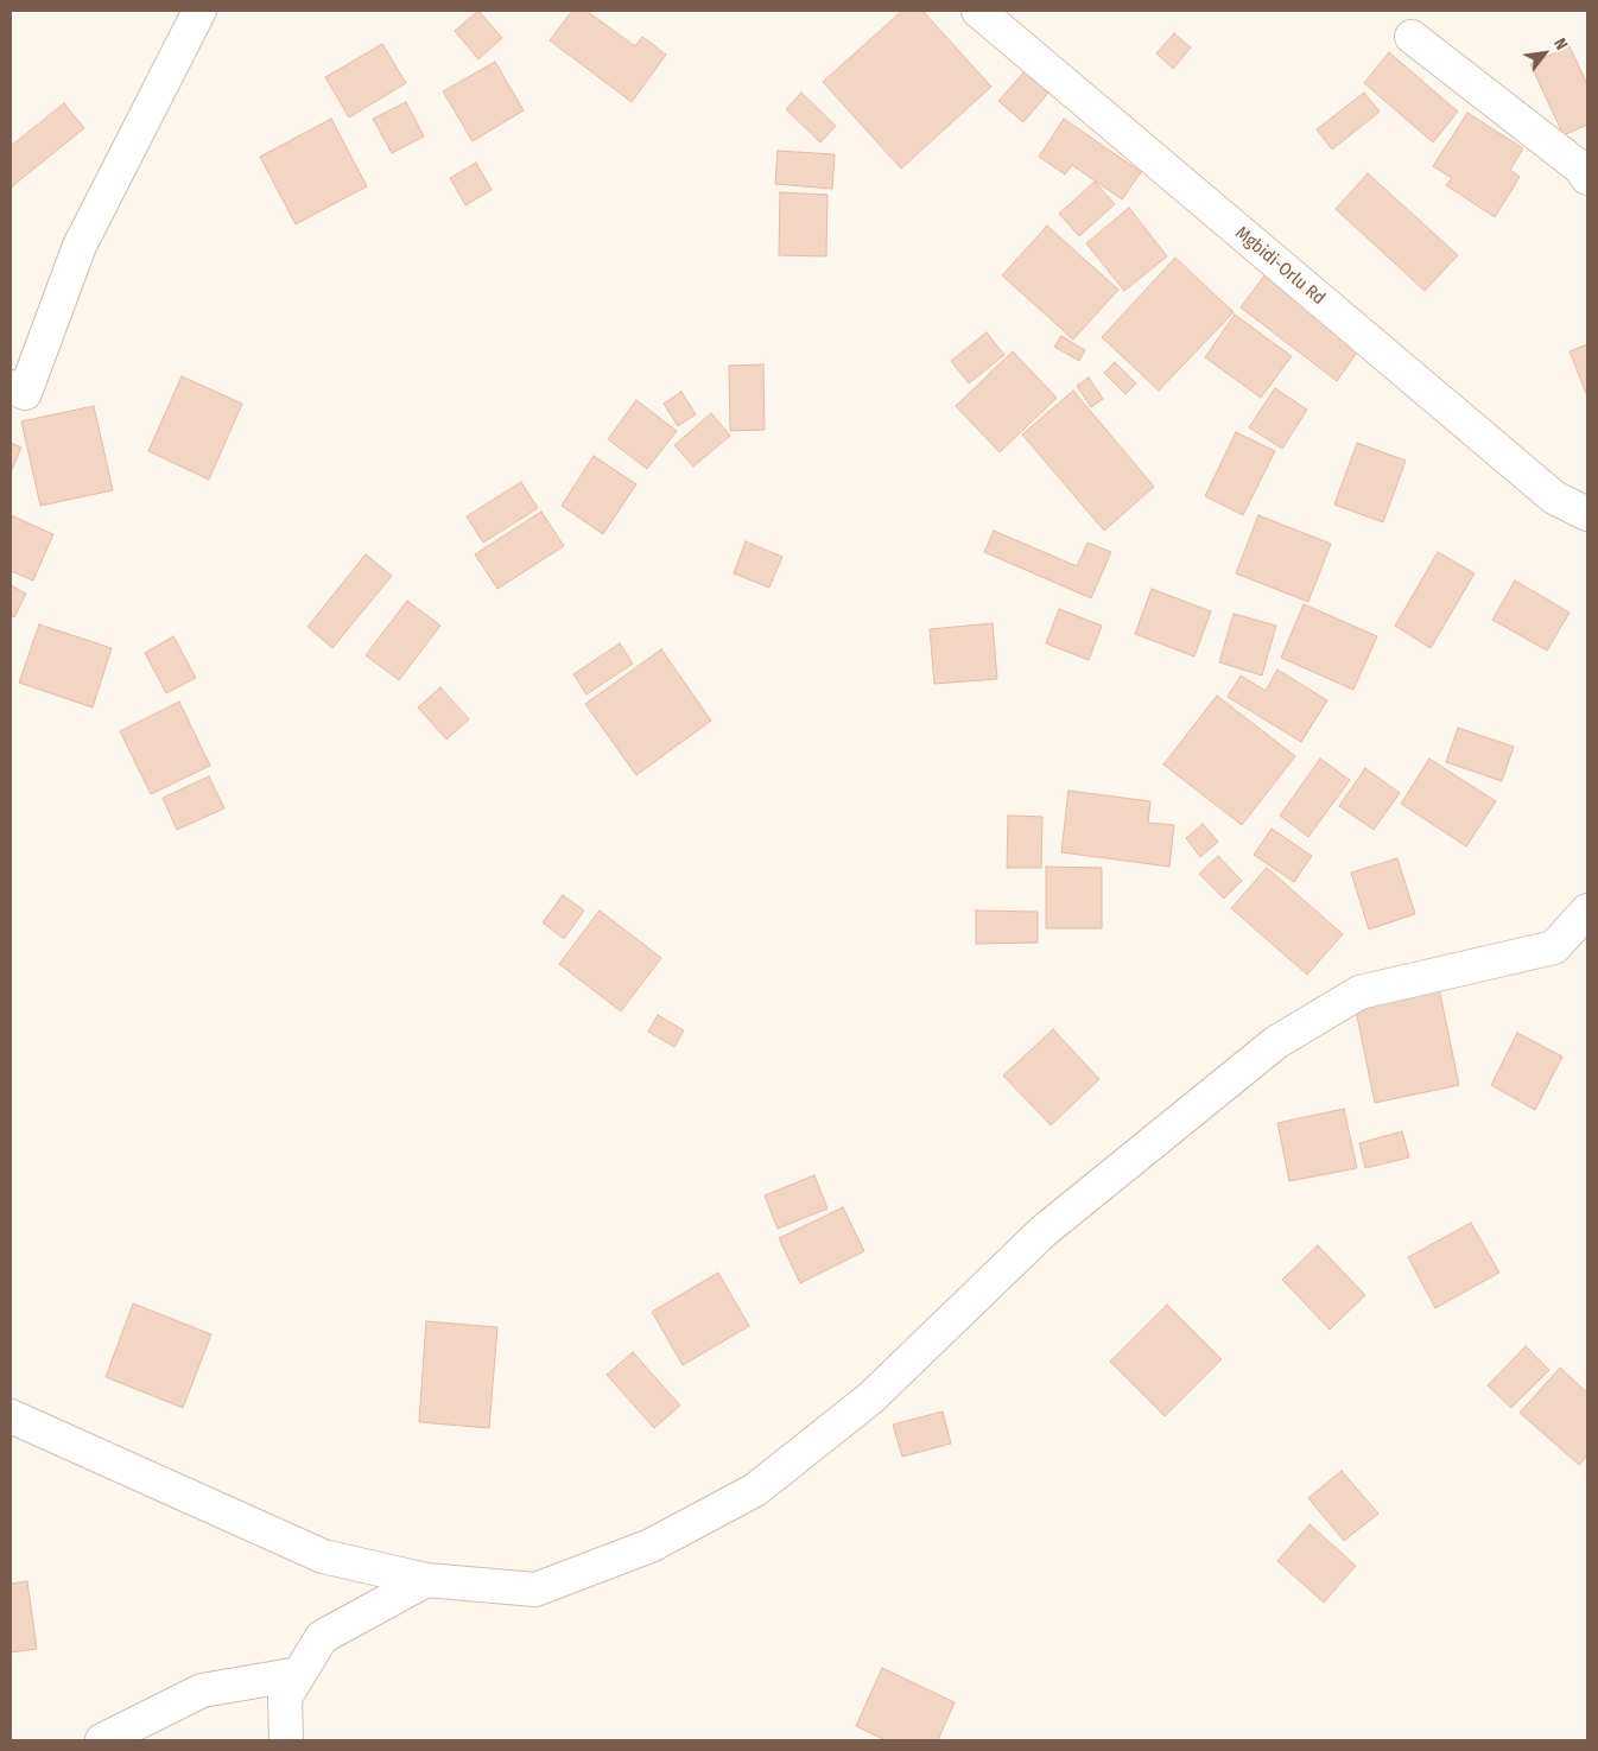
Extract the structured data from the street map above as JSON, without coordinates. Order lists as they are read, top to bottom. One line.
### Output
{"streets":{"street":["Mgbidi-Orlu Rd"]},"north":"top right"}
